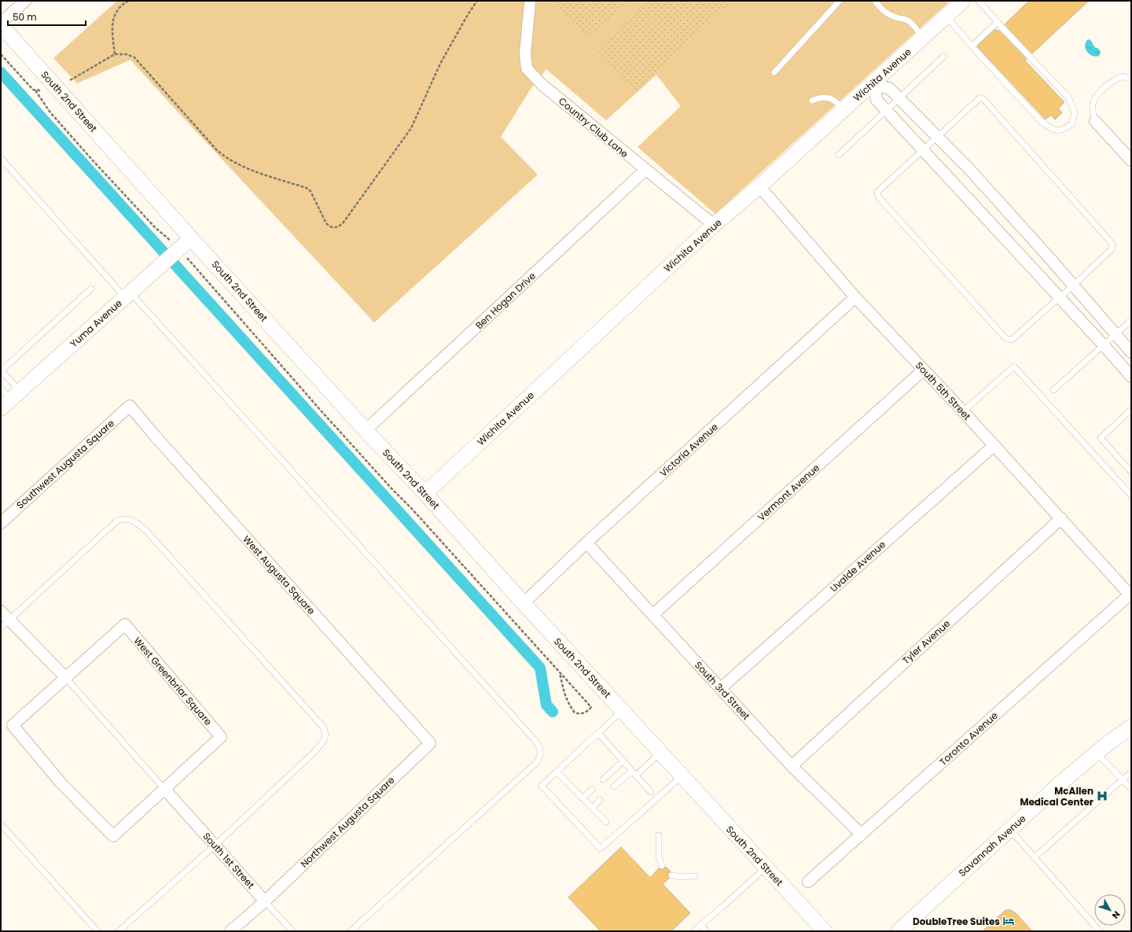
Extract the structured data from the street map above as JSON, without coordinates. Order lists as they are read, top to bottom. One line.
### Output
{"streets":{"main road":["Wichita Avenue","South 2nd Street","Yuma Avenue","Savannah Avenue"],"street":["Country Club Lane","Ben Hogan Drive","South 5th Street","Victoria Avenue","Southwest Augusta Square","Vermont Avenue","Uvalde Avenue","West Augusta Square","Tyler Avenue","West Greenbriar Square","South 3rd Street","Toronto Avenue","Northwest Augusta Square","South 1st Street"]},"crossings":[["Wichita Avenue","South 2nd Street"],["Wichita Avenue","Country Club Lane"],["Wichita Avenue","South 5th Street"],["South 2nd Street","Ben Hogan Drive"],["South 2nd Street","Yuma Avenue"],["South 2nd Street","Victoria Avenue"],["Country Club Lane","Ben Hogan Drive"],["South 5th Street","Victoria Avenue"],["South 5th Street","Vermont Avenue"],["South 5th Street","Uvalde Avenue"],["South 5th Street","Tyler Avenue"],["South 5th Street","Toronto Avenue"],["Victoria Avenue","South 3rd Street"],["Southwest Augusta Square","West Augusta Square"],["Vermont Avenue","South 3rd Street"],["Uvalde Avenue","South 3rd Street"],["West Augusta Square","Northwest Augusta Square"],["Tyler Avenue","South 3rd Street"],["West Greenbriar Square","South 1st Street"],["South 3rd Street","Toronto Avenue"],["Northwest Augusta Square","South 1st Street"]],"places":{"hospital":["McAllen Medical Center"],"hotel":["DoubleTree Suites"]},"scale_bar":"50 m","north":"bottom right"}
